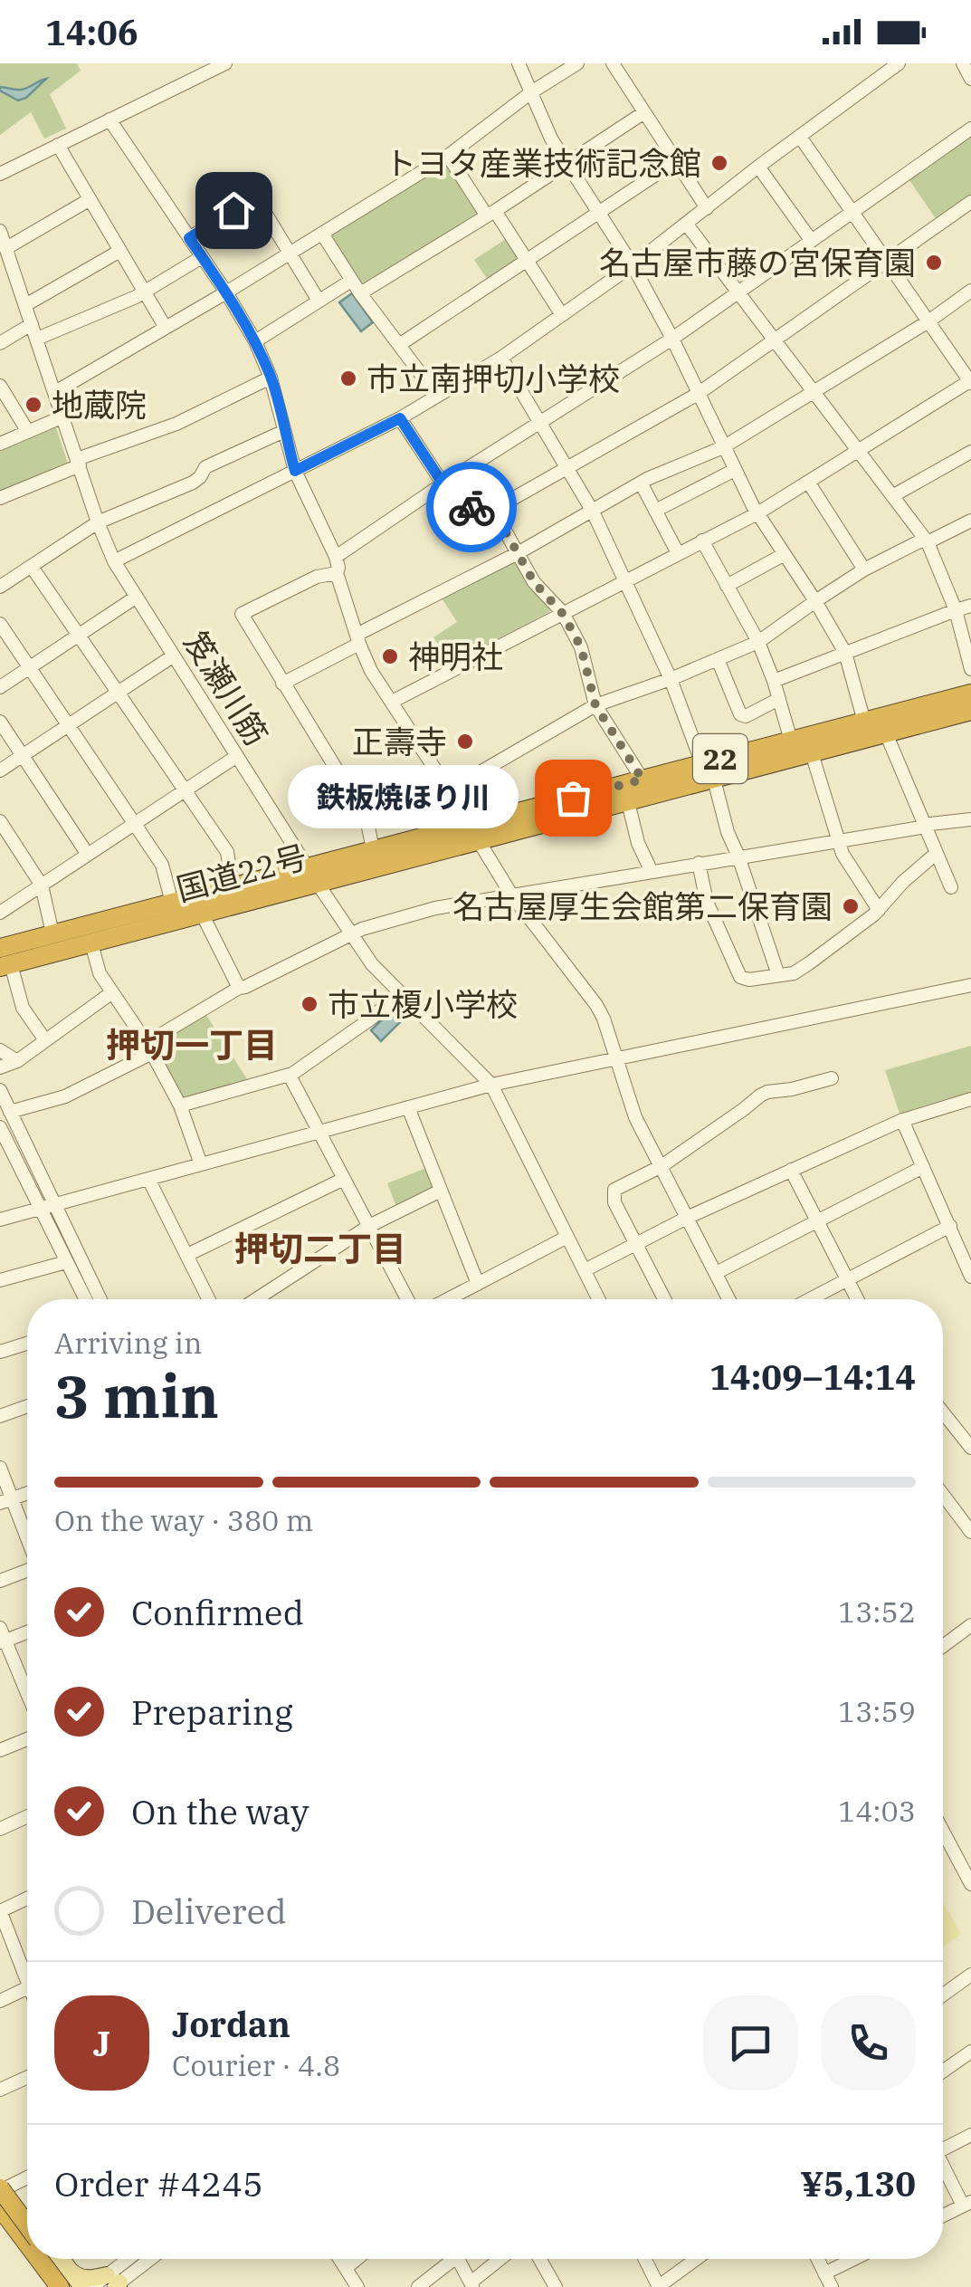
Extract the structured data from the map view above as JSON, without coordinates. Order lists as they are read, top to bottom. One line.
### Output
{"streets":{"highway":["22","国道22号"],"street":["笈瀬川筋"]},"crossings":[["笈瀬川筋","国道22号"]],"districts":["押切一丁目","押切二丁目"],"places":["トヨタ産業技術記念館","名古屋市藤の宮保育園","市立南押切小学校","地蔵院","神明社","正壽寺","鉄板焼ほり川","名古屋厚生会館第二保育園","市立榎小学校"],"page":{"status":"14:06","bubble":"鉄板焼ほり川","heading":["3 min","Arriving in","14:09–14:14"],"panel":["Jordan","Courier · 4.8","Order #4245","¥5,130"],"bar":"On the way · 380 m","list":[["Confirmed","13:52"],["Preparing","13:59"],["On the way","14:03"],"Delivered"],"round":"J"}}
